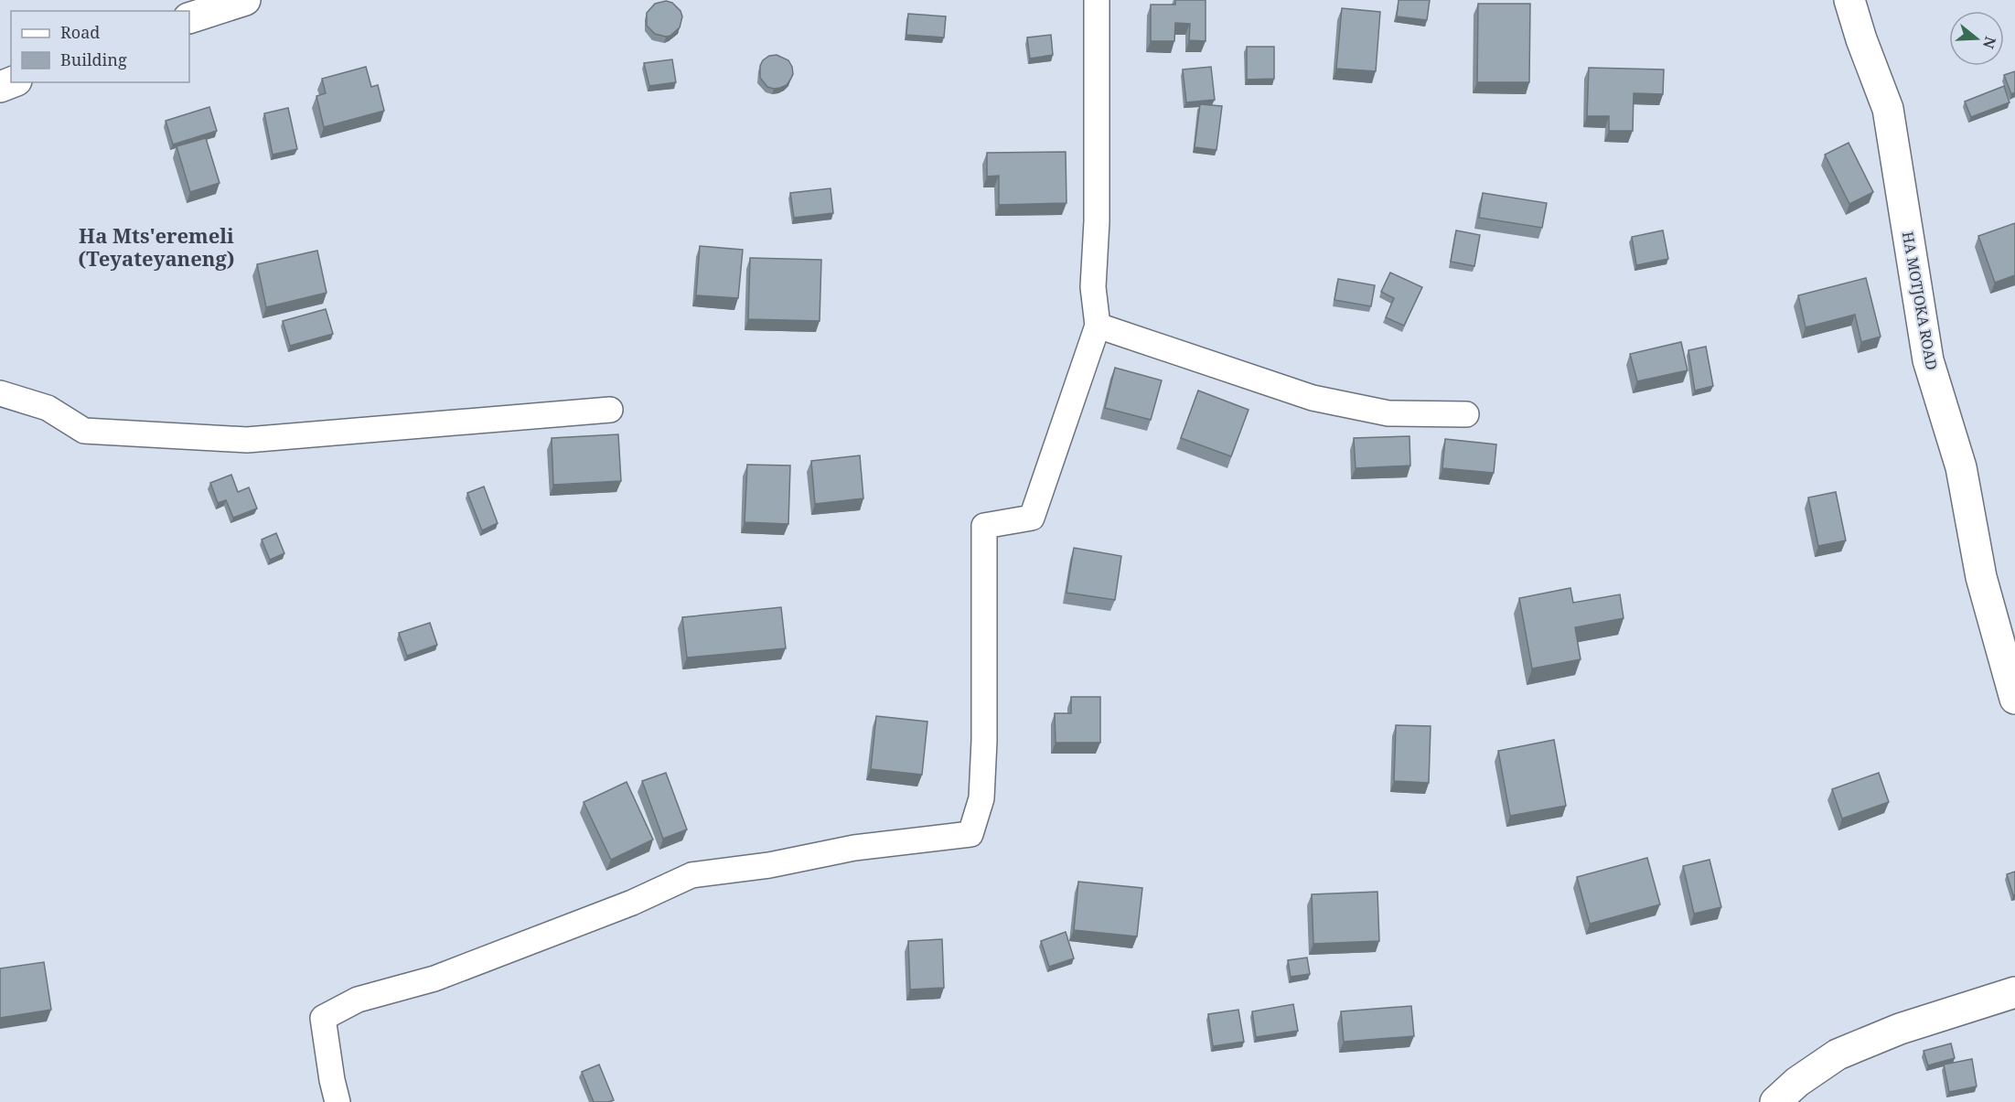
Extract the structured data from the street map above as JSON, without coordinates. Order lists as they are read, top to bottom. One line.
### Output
{"streets":{"street":["HA MOTJOKA ROAD"]},"districts":["Ha Mts'eremeli (Teyateyaneng)"],"legend":["Road","Building"],"north":"right"}
